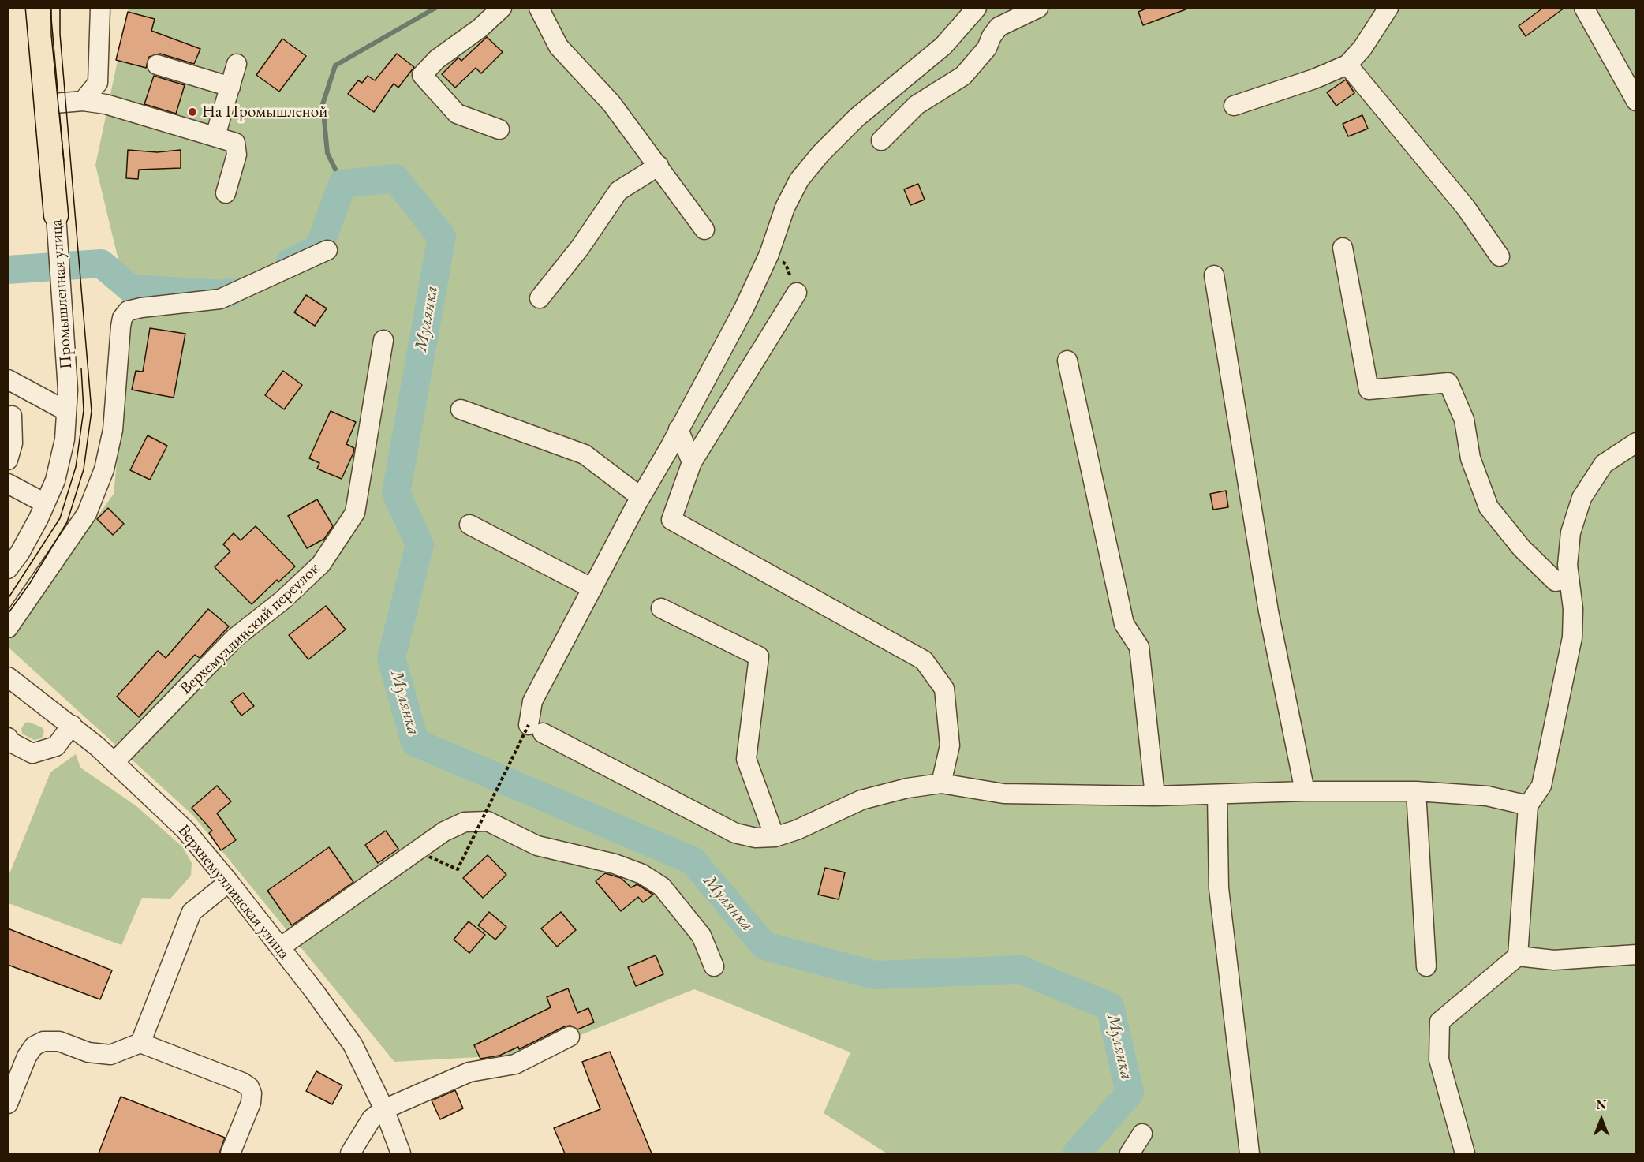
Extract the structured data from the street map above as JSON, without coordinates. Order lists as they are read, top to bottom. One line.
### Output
{"streets":{"main road":["Промышленная улица"],"street":["Верхемуллинский переулок","Верхнемуллинская улица"]},"crossings":[["Верхемуллинский переулок","Верхнемуллинская улица"]],"water":["Мулянка"],"places":["На Промышленой"],"north":"top"}
